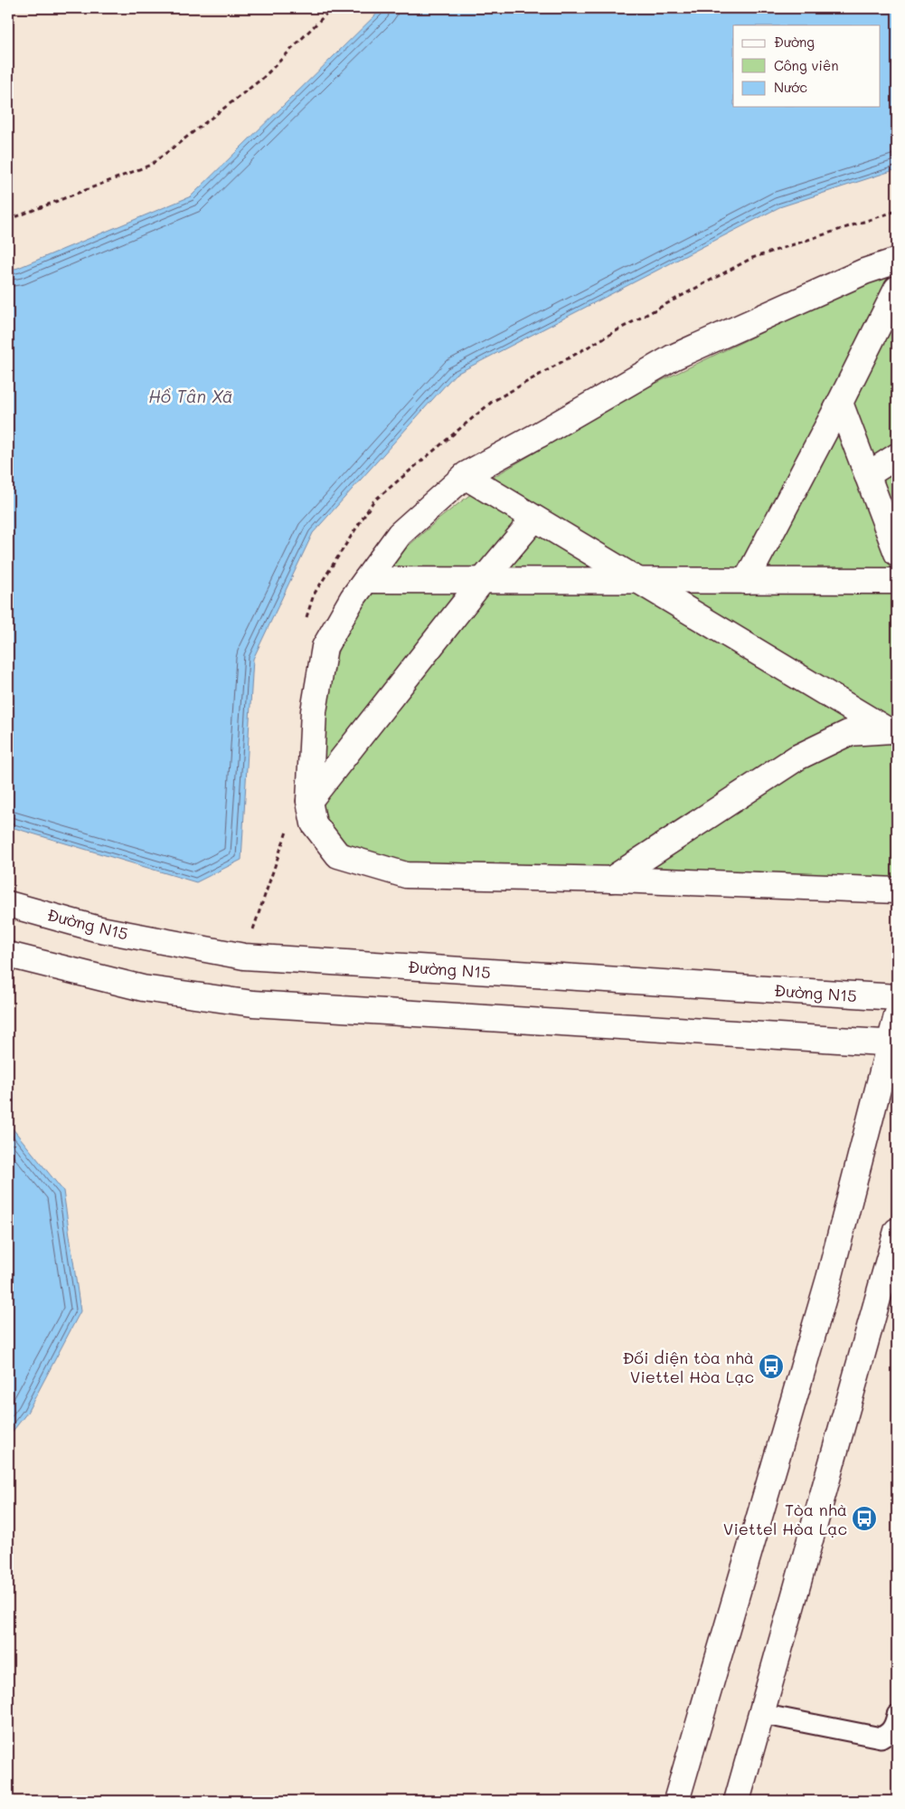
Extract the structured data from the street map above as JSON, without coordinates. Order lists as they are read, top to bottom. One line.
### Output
{"streets":{"street":["Đường N15"]},"water":["Hồ Tân Xã"],"places":{"bus stop":["Đối diện tòa nhà Viettel Hòa Lạc","Tòa nhà Viettel Hòa Lạc"]},"legend":["Đường","Công viên","Nước"]}
